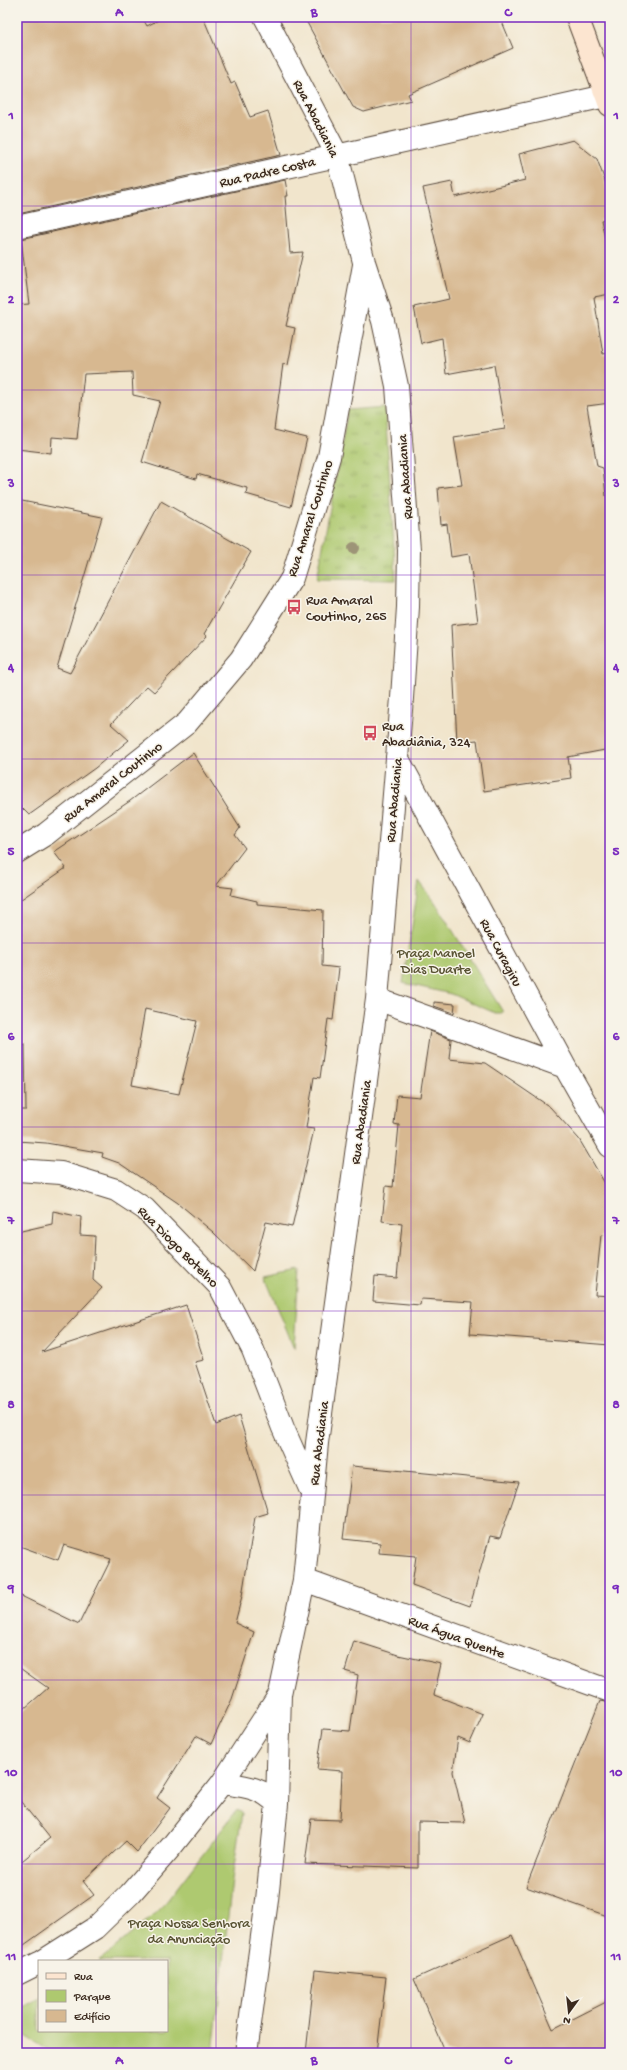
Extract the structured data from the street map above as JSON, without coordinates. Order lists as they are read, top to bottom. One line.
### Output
{"streets":{"street":["Rua Abadiania","Rua Padre Costa","Rua Amaral Coutinho","Rua Curagiru","Rua Diogo Botelho","Rua Água Quente"]},"crossings":[["Rua Abadiania","Rua Padre Costa"],["Rua Abadiania","Rua Amaral Coutinho"],["Rua Abadiania","Rua Curagiru"],["Rua Abadiania","Rua Diogo Botelho"],["Rua Abadiania","Rua Água Quente"]],"parks":["Praça Manoel Dias Duarte","Praça Nossa Senhora da Anunciação"],"places":{"bus stop":["Rua Amaral Coutinho, 265","Rua Abadiânia, 324"]},"legend":["Rua","Parque","Edifício"],"north":"bottom","grid":{"columns":["A","B","C"],"rows":["1","2","3","4","5","6","7","8","9","10","11"]}}
